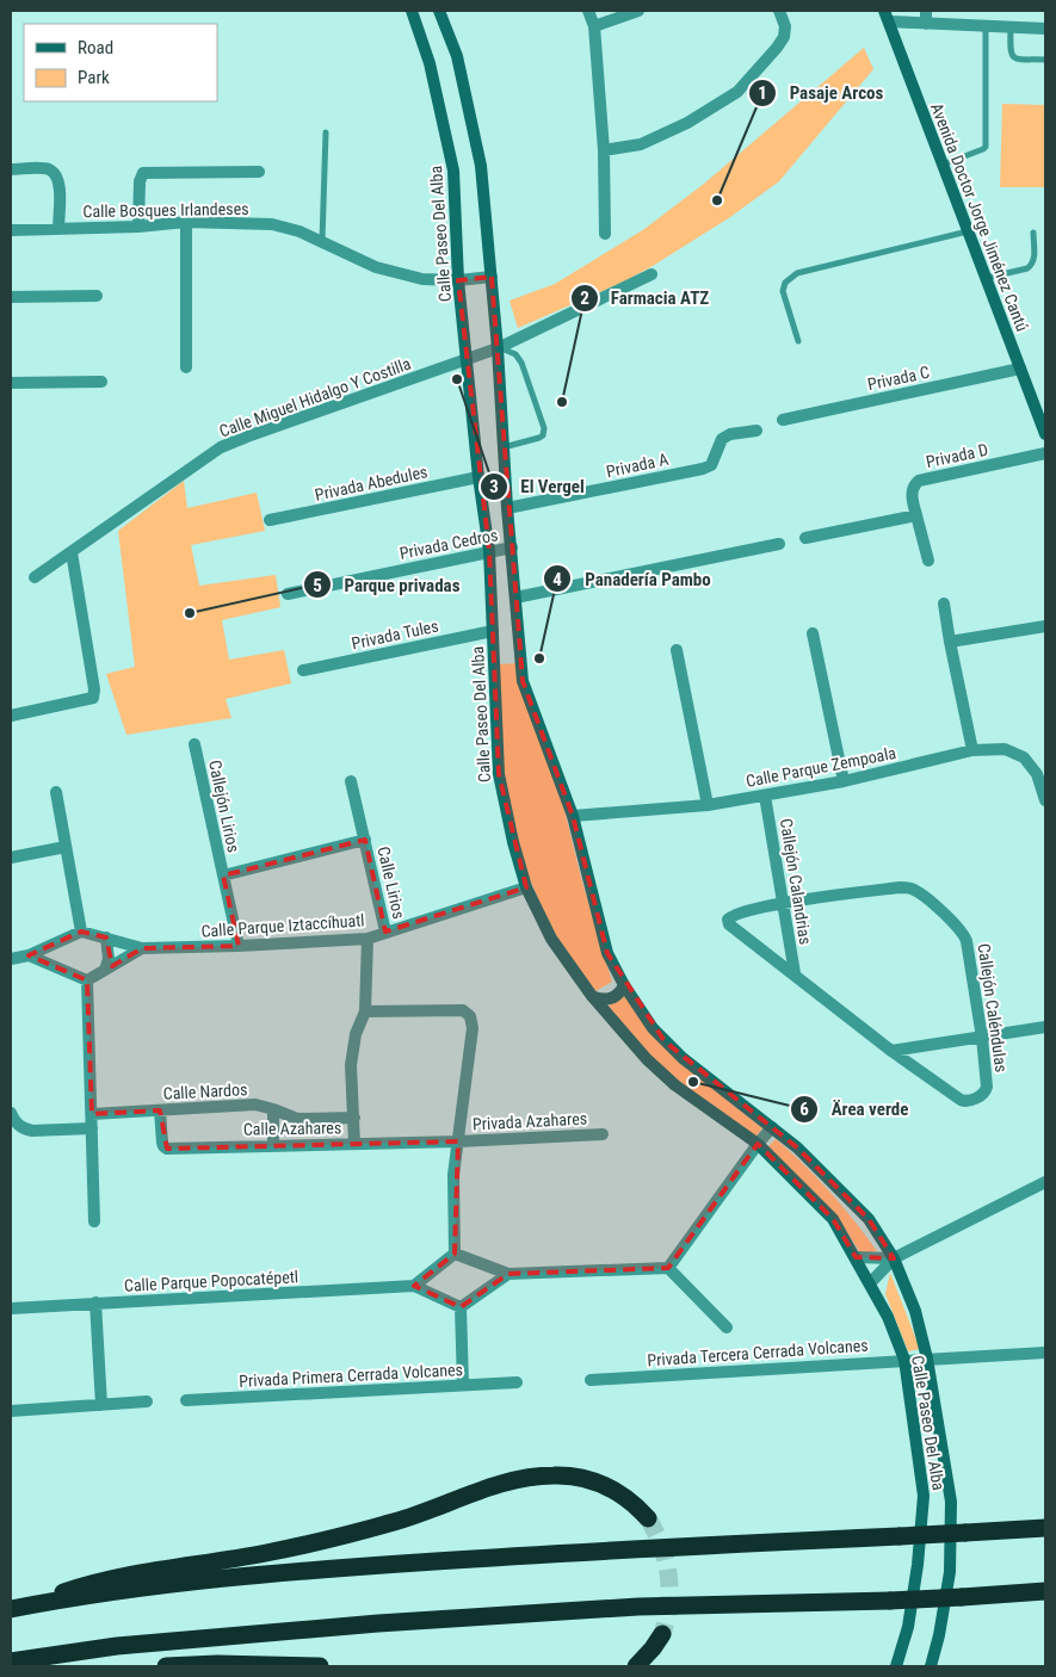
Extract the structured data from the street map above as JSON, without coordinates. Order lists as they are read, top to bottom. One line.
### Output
{"streets":{"street":["Calle Bosques Irlandeses","Avenida Doctor Jorge Jiménez Cantú","Calle Paseo Del Alba","Privada C","Calle Miguel Hidalgo Y Costilla","Privada D","Privada A","Privada Abedules","Privada Cedros","Privada Tules","Calle Parque Zempoala","Callejón Lirios","Callejón Calandrias","Calle Lirios","Calle Parque Iztaccíhuatl","Callejón Caléndulas","Calle Nardos","Privada Azahares","Calle Azahares","Calle Parque Popocatépetl","Privada Tercera Cerrada Volcanes","Privada Primera Cerrada Volcanes"]},"crossings":[["Calle Bosques Irlandeses","Calle Paseo Del Alba"],["Avenida Doctor Jorge Jiménez Cantú","Privada C"],["Calle Paseo Del Alba","Calle Miguel Hidalgo Y Costilla"],["Calle Paseo Del Alba","Privada A"],["Calle Paseo Del Alba","Privada Abedules"],["Calle Paseo Del Alba","Privada Cedros"],["Calle Paseo Del Alba","Privada Tules"],["Calle Paseo Del Alba","Calle Parque Zempoala"],["Calle Paseo Del Alba","Calle Parque Iztaccíhuatl"],["Calle Paseo Del Alba","Privada Tercera Cerrada Volcanes"],["Calle Parque Zempoala","Callejón Calandrias"],["Callejón Calandrias","Callejón Caléndulas"],["Calle Lirios","Calle Parque Iztaccíhuatl"],["Calle Nardos","Calle Azahares"],["Privada Azahares","Calle Azahares"]],"places":["Pasaje Arcos","El Vergel","Farmacia ATZ","Parque privadas","Panadería Pambo","Ärea verde"],"legend":["Road","Park"]}
